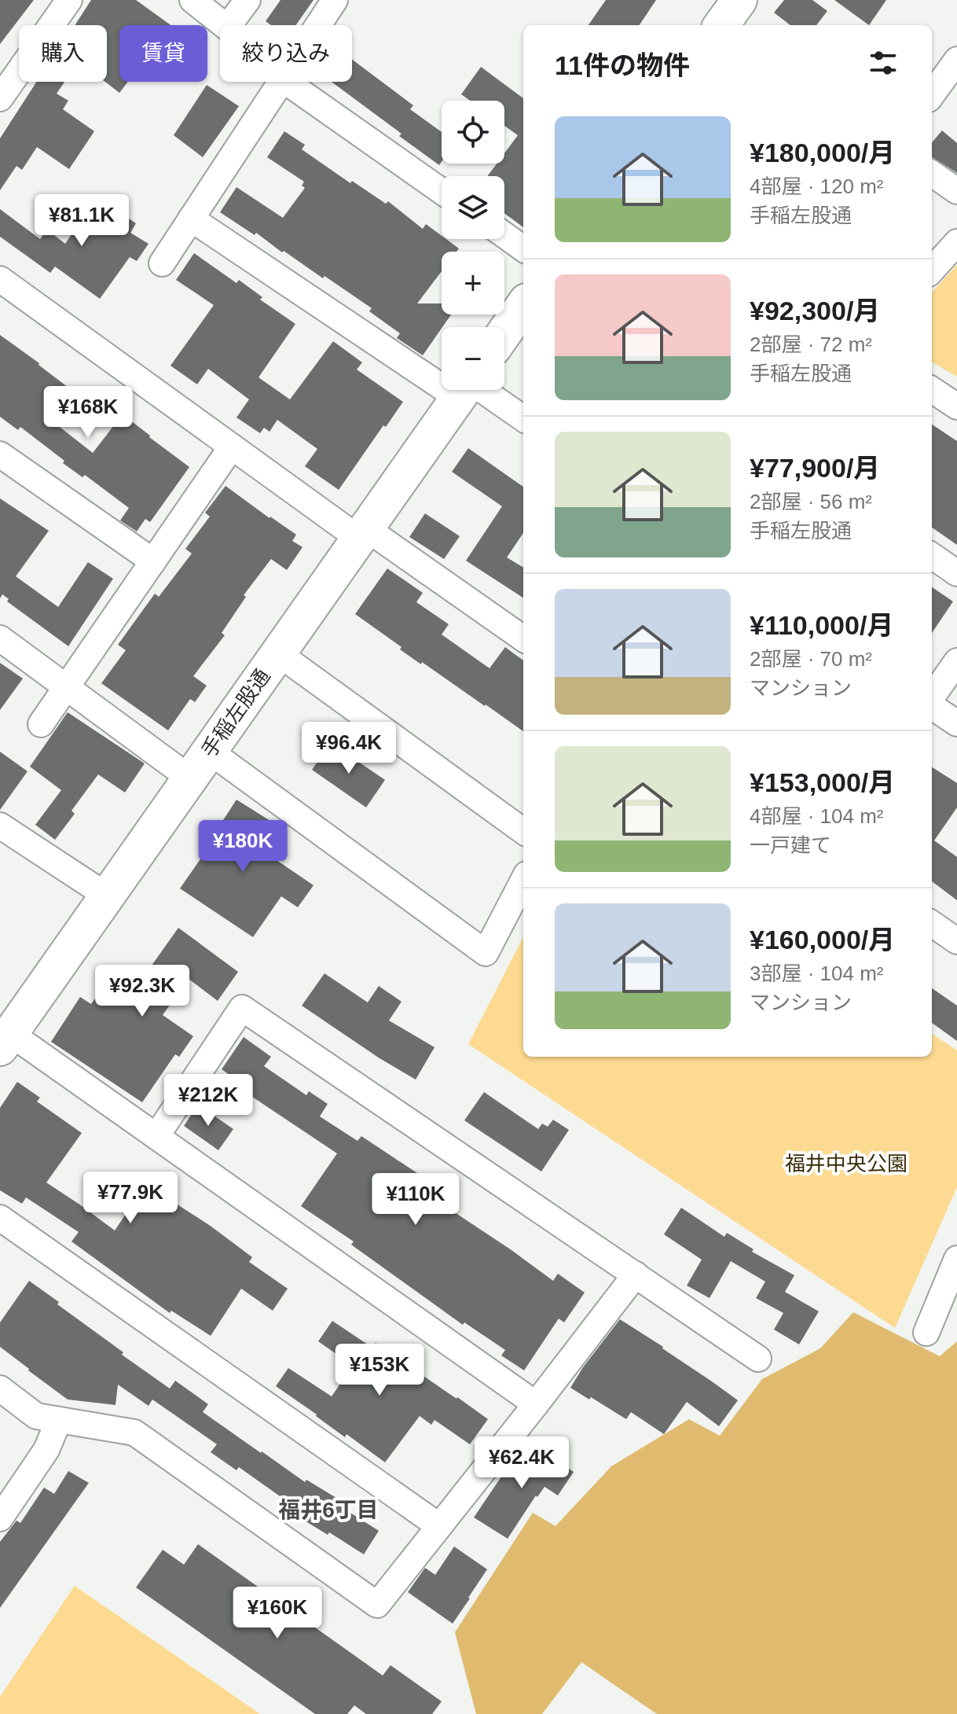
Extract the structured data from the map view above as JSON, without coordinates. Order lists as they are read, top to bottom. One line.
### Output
{"streets":{"main road":["手稲左股通"]},"districts":["福井6丁目"],"parks":["福井中央公園"],"page":{"chip":["購入","賃貸","絞り込み"],"heading":"11件の物件","map_buttons":["+","−"],"list":[{"name":"¥180,000/月","note":"4部屋 · 120 m² · 手稲左股通"},{"name":"¥92,300/月","note":"2部屋 · 72 m² · 手稲左股通"},{"name":"¥77,900/月","note":"2部屋 · 56 m² · 手稲左股通"},{"name":"¥110,000/月","note":"2部屋 · 70 m² · マンション"},{"name":"¥153,000/月","note":"4部屋 · 104 m² · 一戸建て"},{"name":"¥160,000/月","note":"3部屋 · 104 m² · マンション"}],"price":["¥81.1K","¥168K","¥96.4K","¥180K","¥92.3K","¥212K","¥77.9K","¥110K","¥153K","¥62.4K","¥160K"]}}
